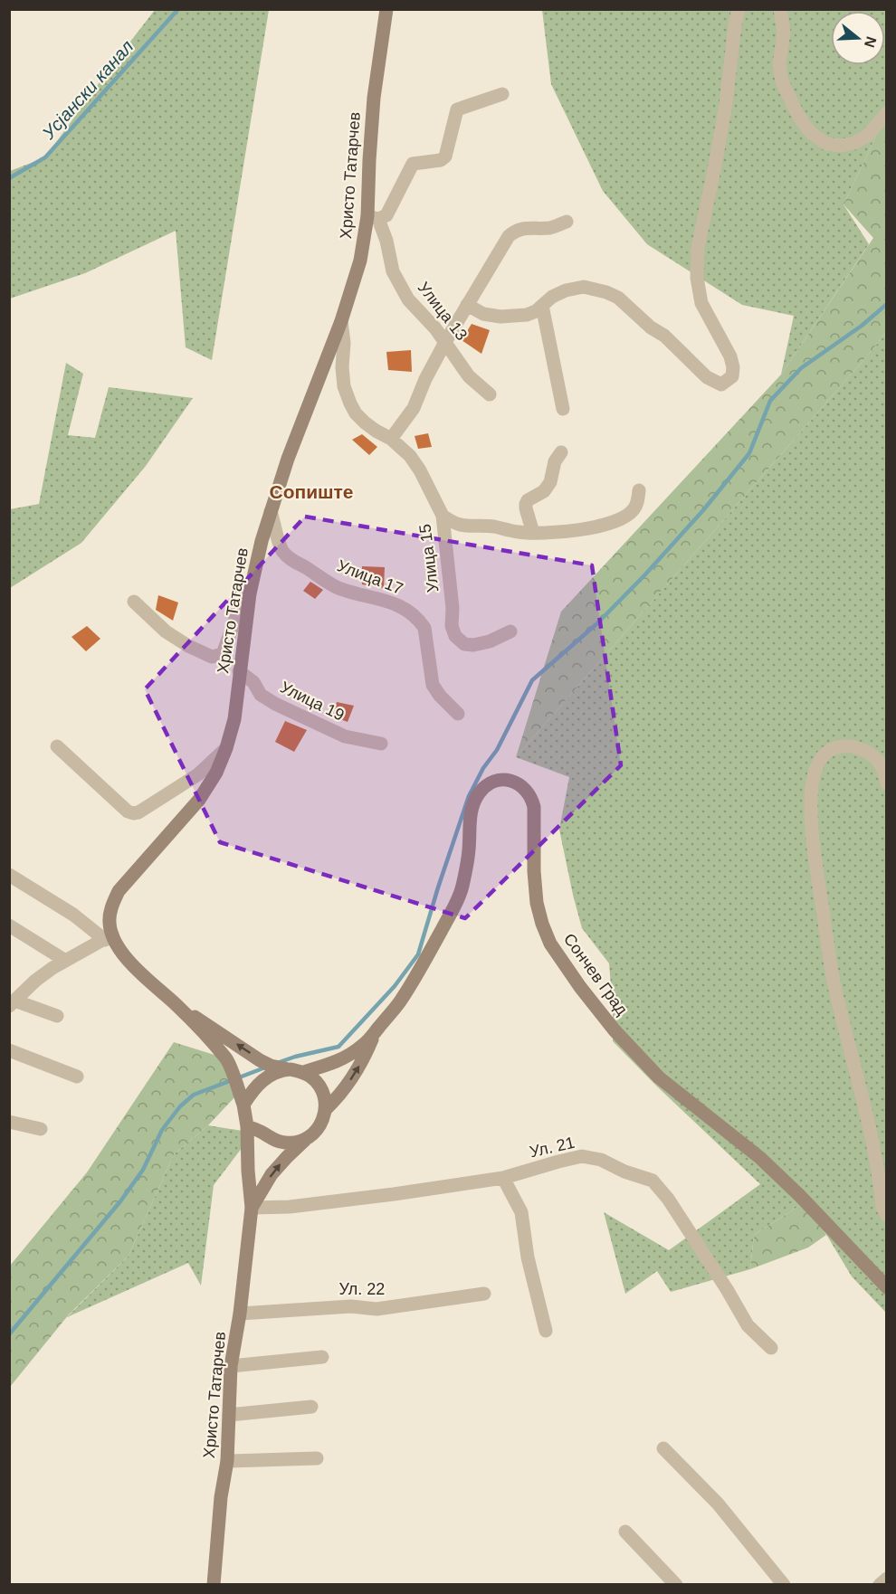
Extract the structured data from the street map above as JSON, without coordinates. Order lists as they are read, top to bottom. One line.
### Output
{"streets":{"main road":["Христо Татарчев","Сончев Град"],"street":["Улица 13","Улица 15","Улица 17","Улица 19","Ул. 21","Ул. 22"]},"crossings":[["Христо Татарчев","Улица 13"],["Христо Татарчев","Улица 15"],["Христо Татарчев","Улица 17"],["Христо Татарчев","Улица 19"],["Христо Татарчев","Ул. 21"],["Христо Татарчев","Ул. 22"]],"districts":["Сопиште"],"water":["Усјански канал"],"north":"right"}
